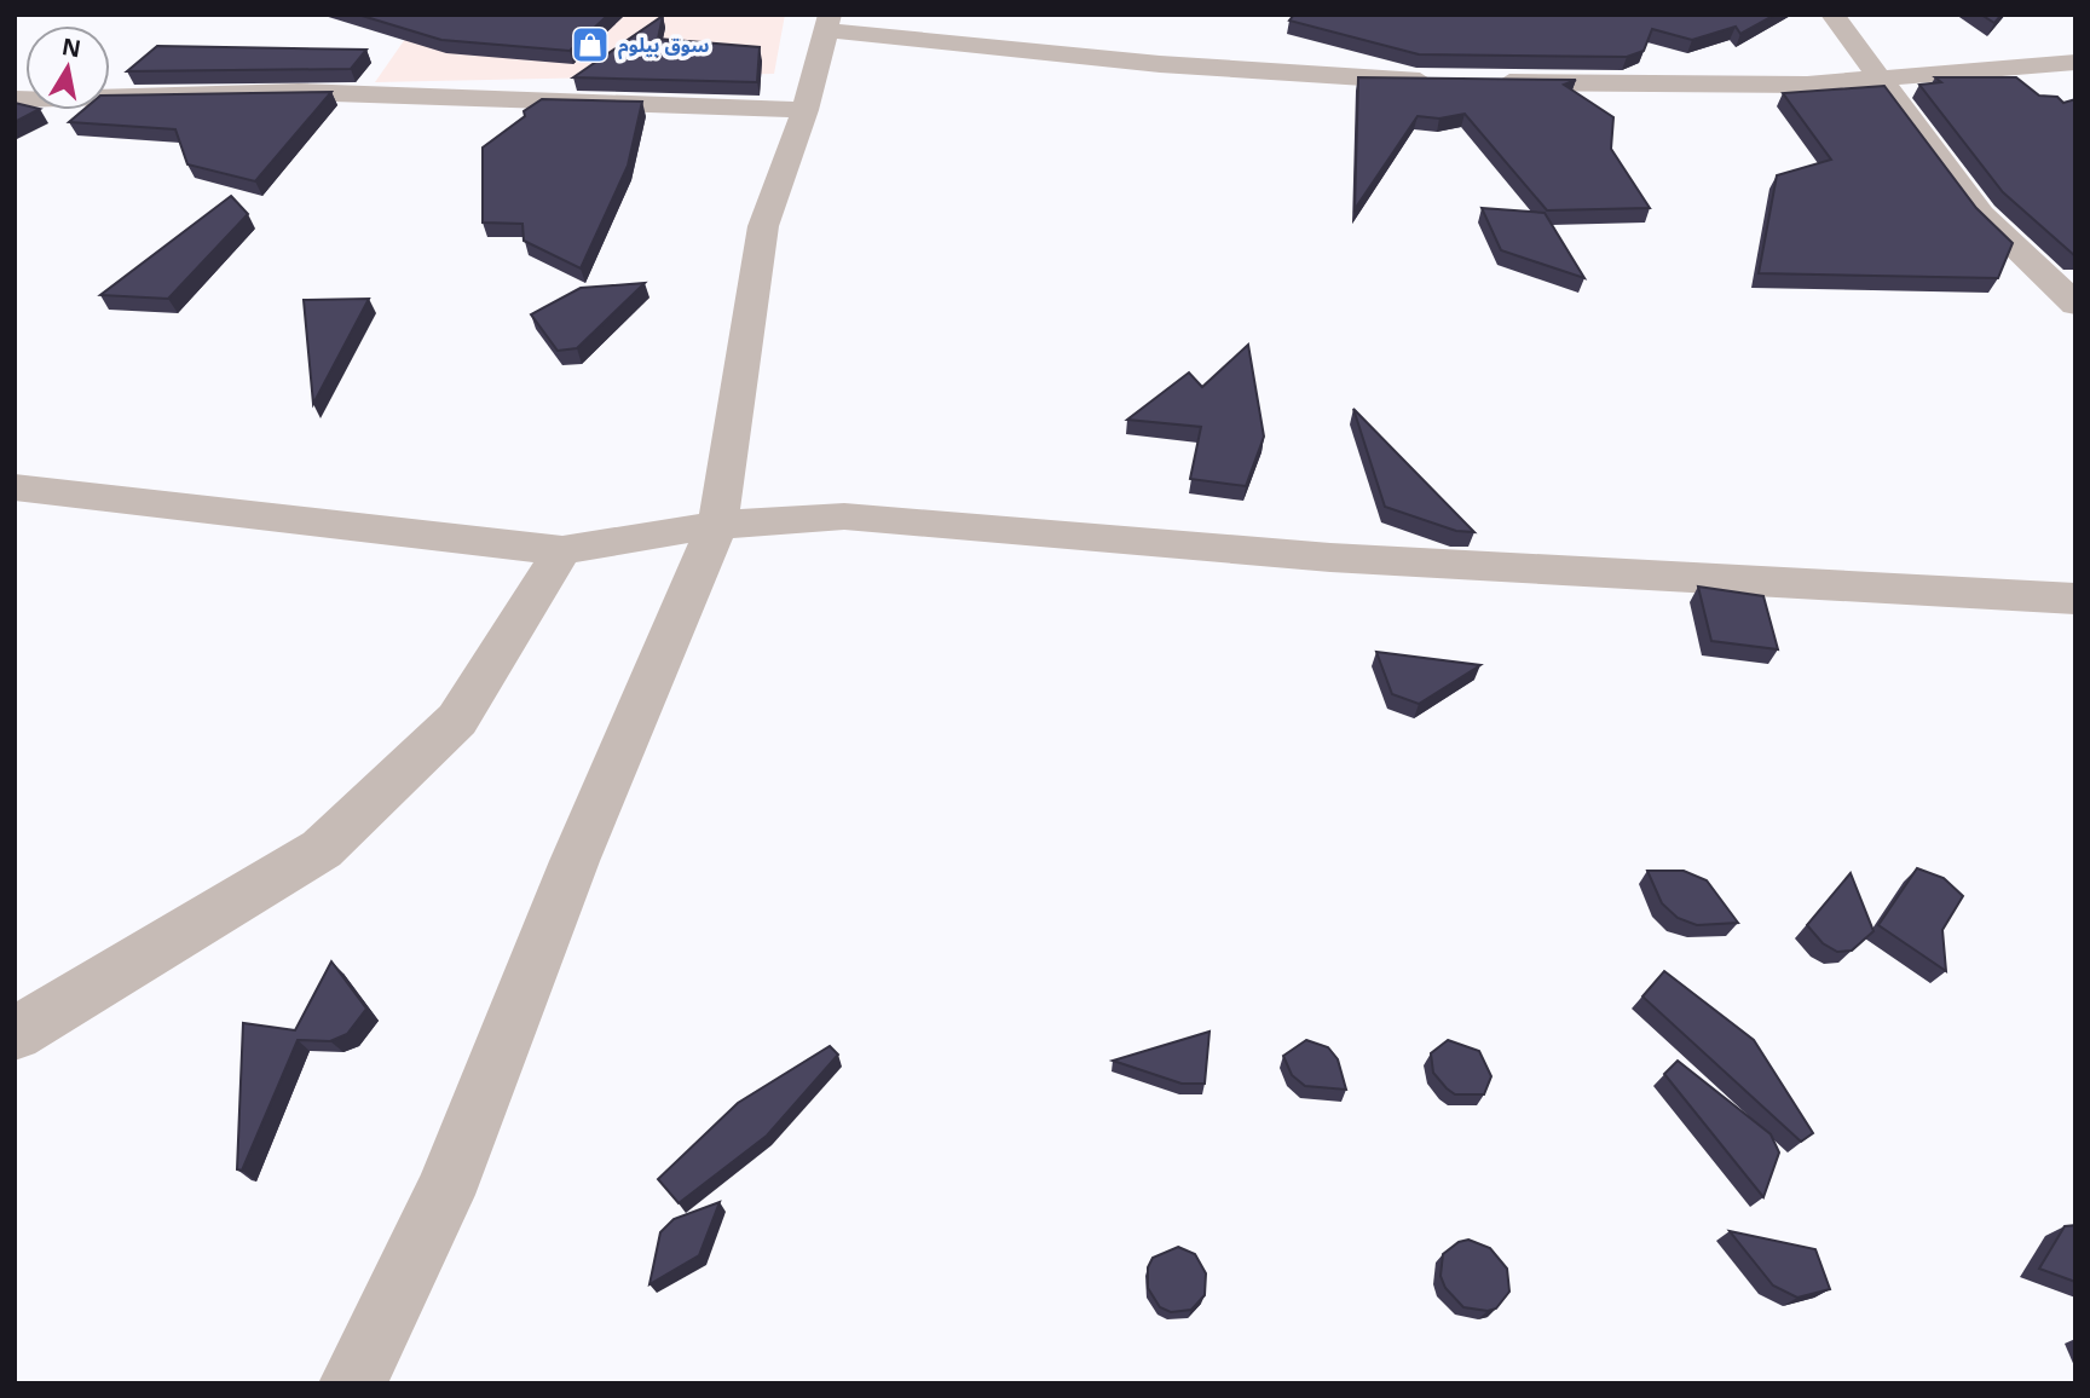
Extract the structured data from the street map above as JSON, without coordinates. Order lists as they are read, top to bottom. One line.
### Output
{"places":{"shop":["سوق بيلوم"]},"north":"top"}
